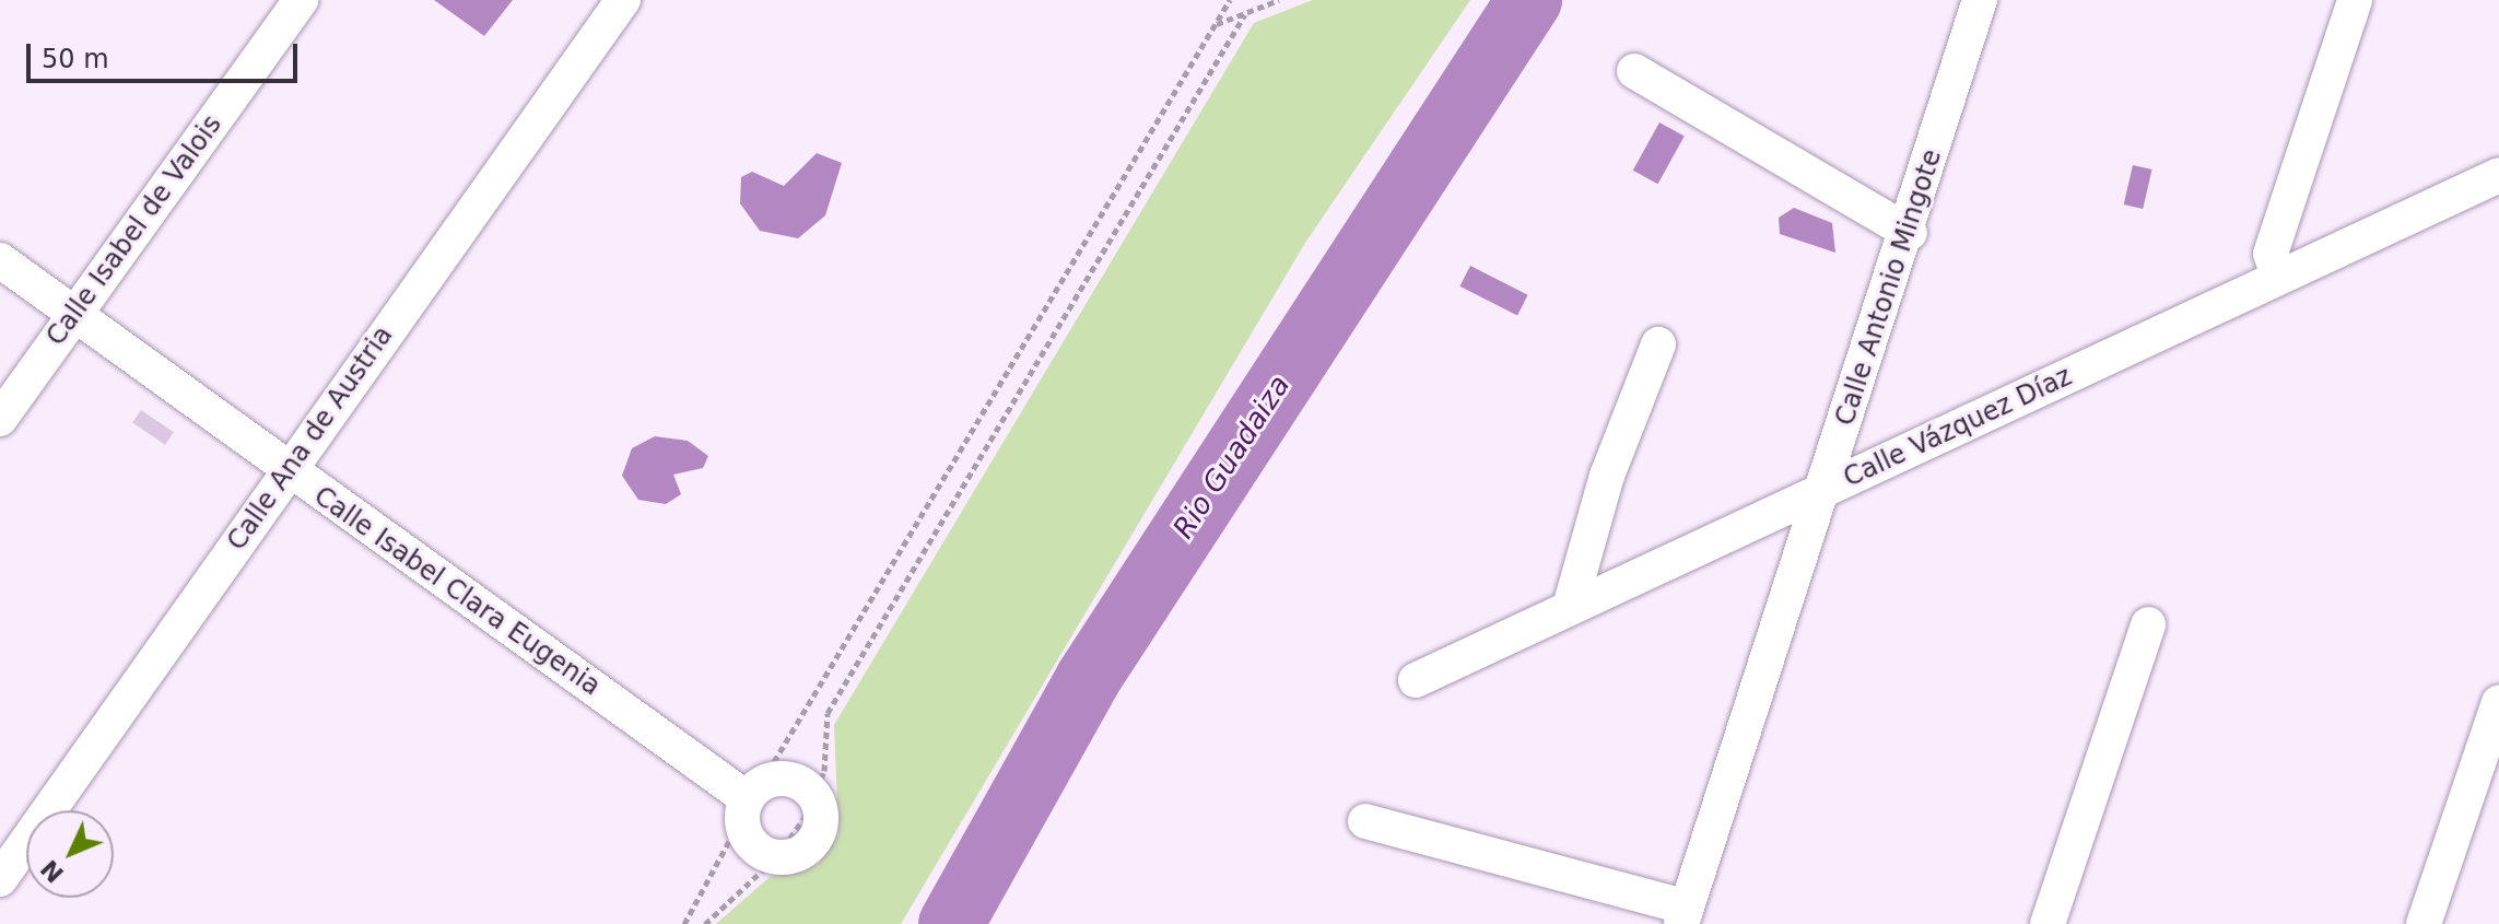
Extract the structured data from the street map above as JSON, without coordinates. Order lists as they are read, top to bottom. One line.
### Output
{"streets":{"street":["Calle Isabel de Valois","Calle Antonio Mingote","Calle Vázquez Díaz","Calle Ana de Austria","Calle Isabel Clara Eugenia"]},"crossings":[["Calle Isabel de Valois","Calle Isabel Clara Eugenia"],["Calle Antonio Mingote","Calle Vázquez Díaz"],["Calle Ana de Austria","Calle Isabel Clara Eugenia"]],"water":["Rio Guadaiza"],"scale_bar":"50 m","north":"bottom left"}
